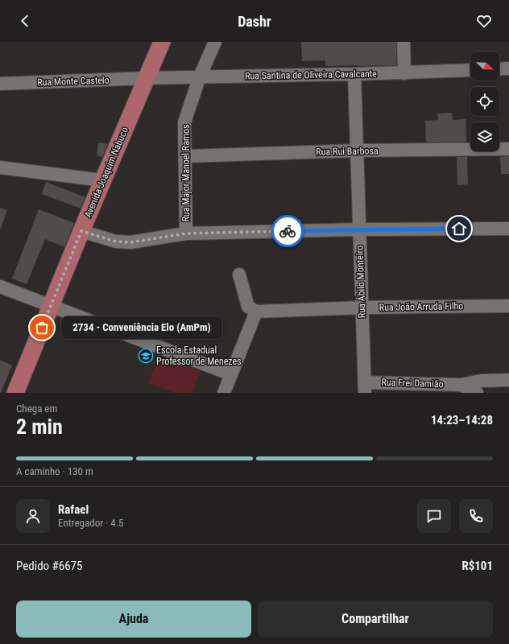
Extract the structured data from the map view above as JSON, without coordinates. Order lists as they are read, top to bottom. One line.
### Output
{"streets":{"main road":["Avenida Joaquim Nabuco"],"street":["Rua Santina de Oliveira Cavalcante","Rua Monte Castelo","Rua Rui Barbosa","Rua Major Manoel Ramos","Rua Ábilo Monteiro","Rua João Arruda Filho","Rua Frei Damião"]},"crossings":[["Rua Santina de Oliveira Cavalcante","Rua Monte Castelo"],["Rua Santina de Oliveira Cavalcante","Avenida Joaquim Nabuco"],["Rua Santina de Oliveira Cavalcante","Rua Major Manoel Ramos"],["Rua Santina de Oliveira Cavalcante","Rua Ábilo Monteiro"],["Rua Monte Castelo","Avenida Joaquim Nabuco"],["Rua Rui Barbosa","Rua Major Manoel Ramos"],["Rua Rui Barbosa","Rua Ábilo Monteiro"],["Rua Ábilo Monteiro","Rua João Arruda Filho"],["Rua Ábilo Monteiro","Rua Frei Damião"]],"places":{"other":["2734 - Conveniência Elo (AmPm)"],"school or university":["Escola Estadual Professor de Menezes"]},"north":"bottom right","page":{"header":"Dashr","bubble":"2734 - Conveniência Elo (AmPm)","heading":["2 min","Chega em","14:23–14:28"],"panel":["Rafael","Entregador · 4.5","Pedido #6675","R$101"],"bar":"A caminho · 130 m","buttons":["Ajuda","Compartilhar"]}}
